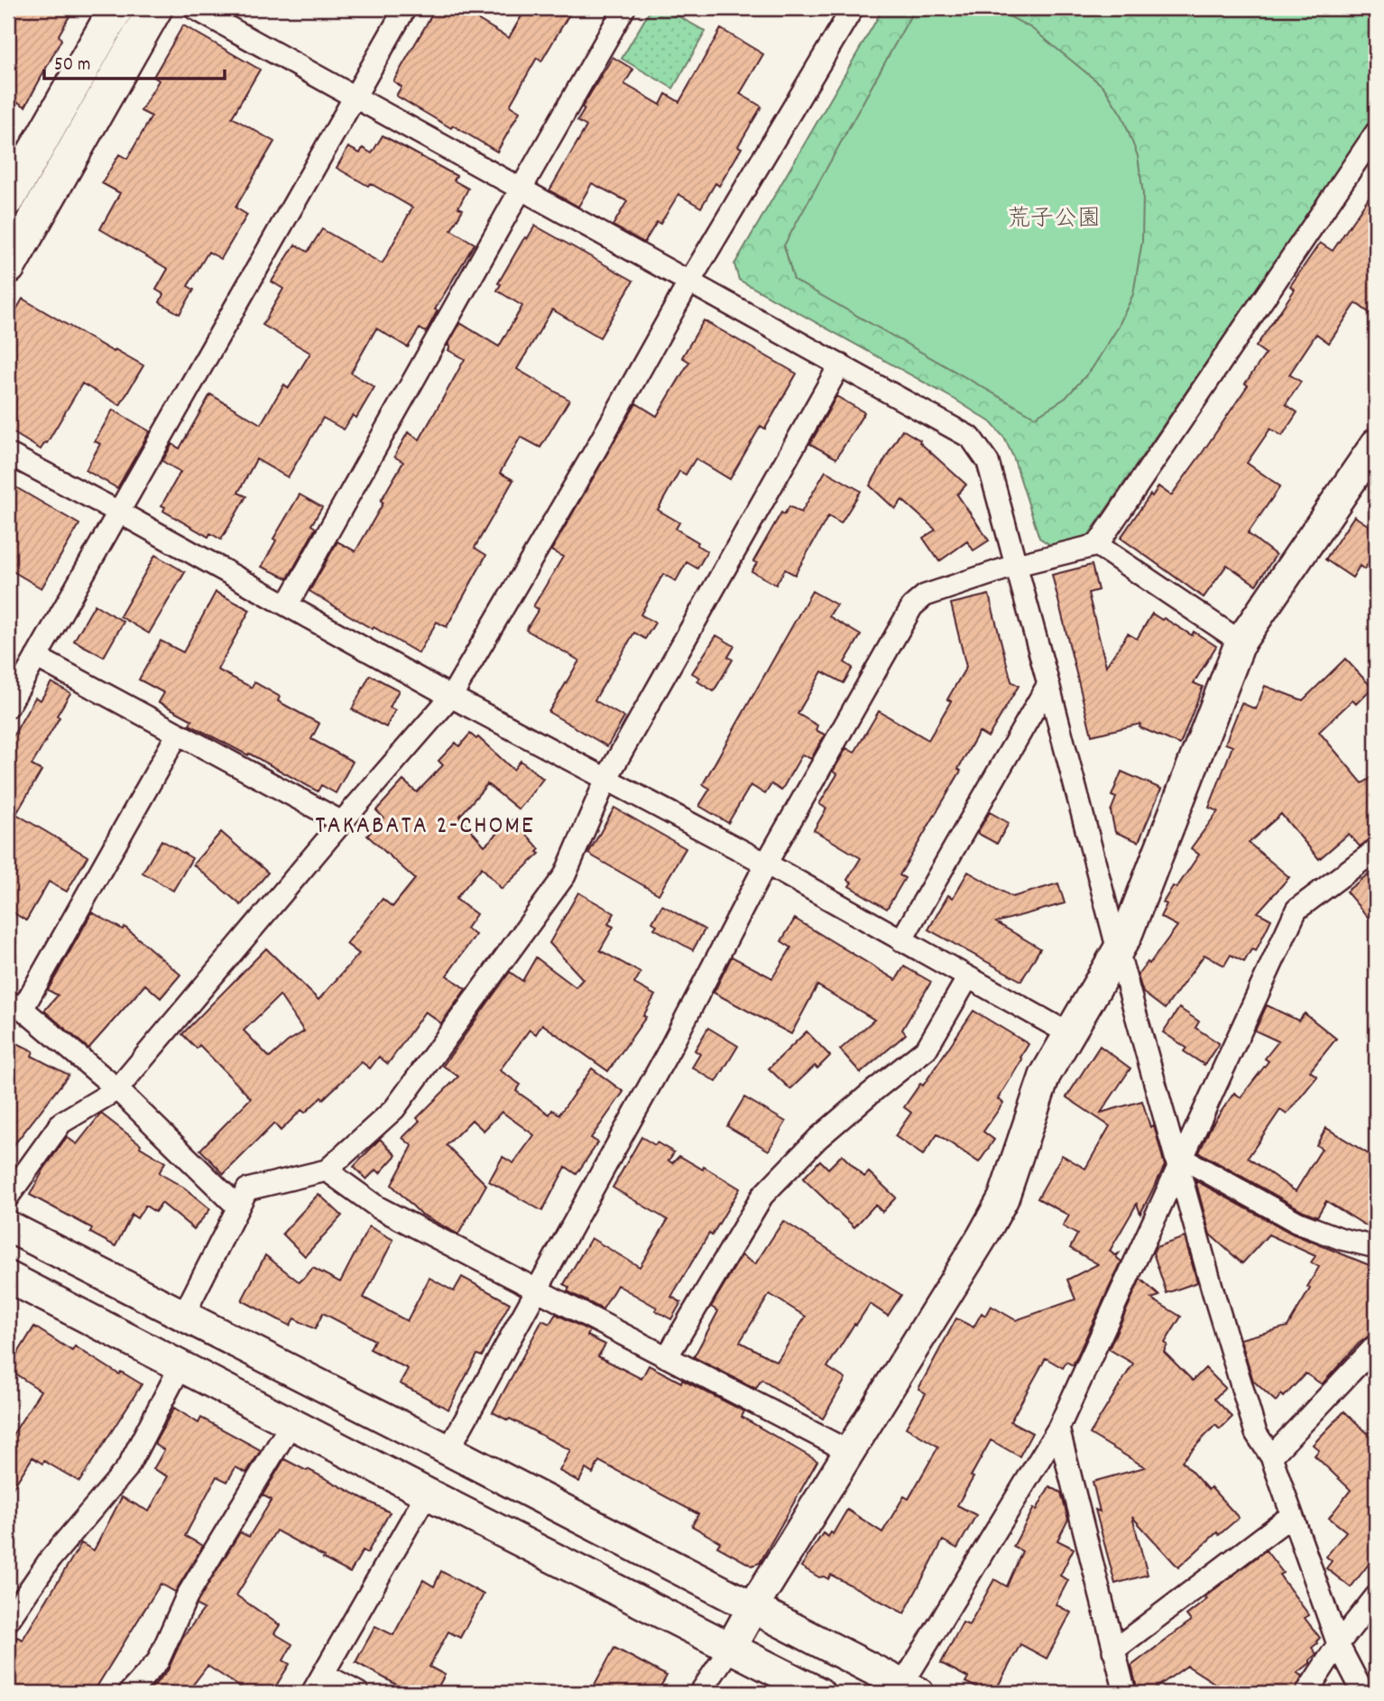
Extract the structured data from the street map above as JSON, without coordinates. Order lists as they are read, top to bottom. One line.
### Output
{"districts":["TAKABATA 2-CHOME"],"parks":["荒子公園"],"scale_bar":"50 m"}
